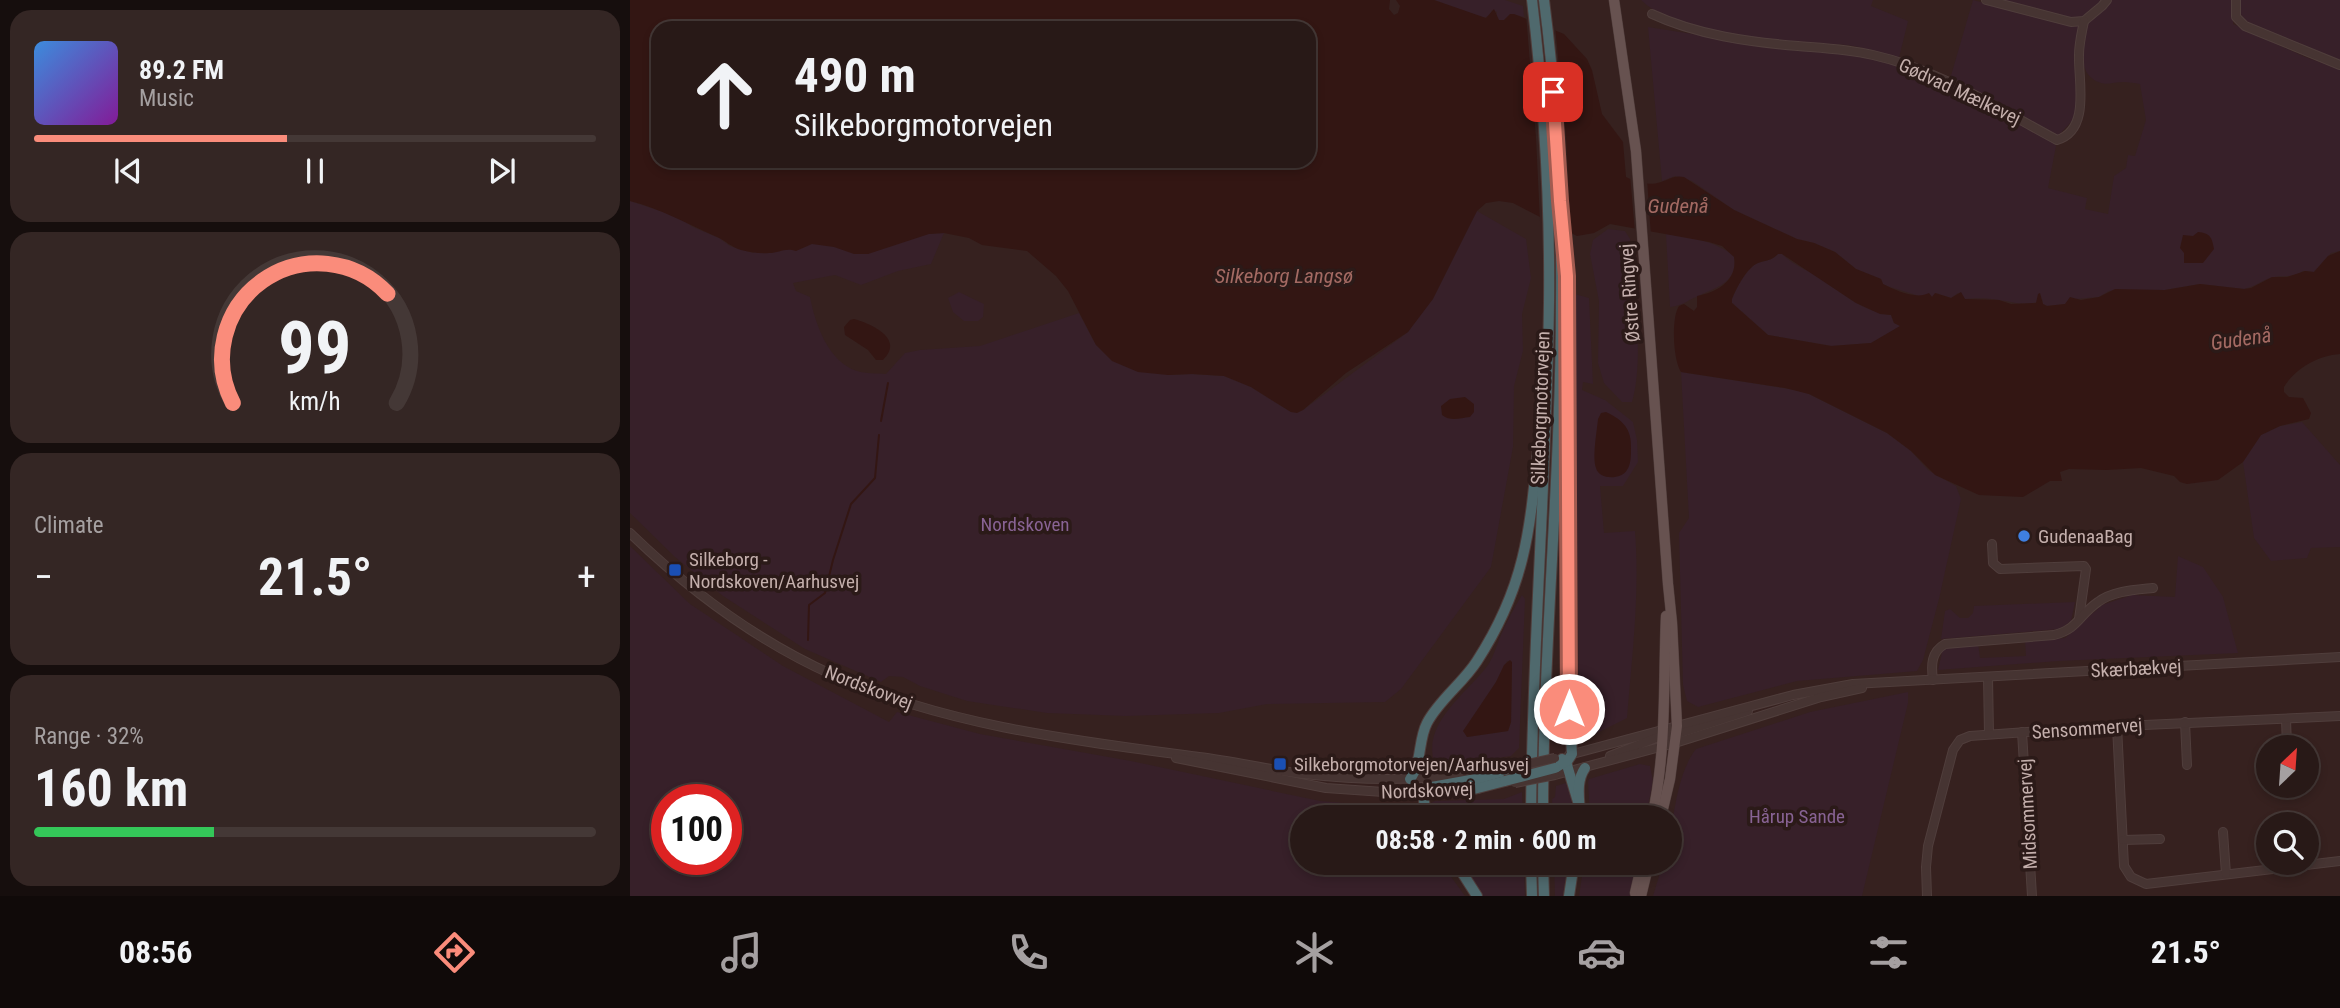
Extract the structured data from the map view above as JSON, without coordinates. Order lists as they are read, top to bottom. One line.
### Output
{"streets":{"highway":["Silkeborgmotorvejen"],"main road":["Østre Ringvej"],"street":["Gødvad Mælkevej","Skærbækvej","Nordskovvej","Sensommervej","Midsommervej"]},"crossings":[["Østre Ringvej","Skærbækvej"],["Sensommervej","Midsommervej"]],"water":["Gudenå","Silkeborg Langsø"],"parks":["Nordskoven","Hårup Sande"],"places":{"other":["GudenaaBag"],"transit":["Silkeborg - Nordskoven/Aarhusvej","Silkeborgmotorvejen/Aarhusvej"]},"north":"top right","page":{"turn":["490 m","Silkeborgmotorvejen"],"song":["89.2 FM","Music"],"tile":["Climate",["Range · 32%","160 km"]],"heat":["−","21.5°","+"],"limit":"100","trip":"08:58 · 2 min · 600 m","tabs":["08:56","21.5°"],"gauge":["99","km/h"]}}
